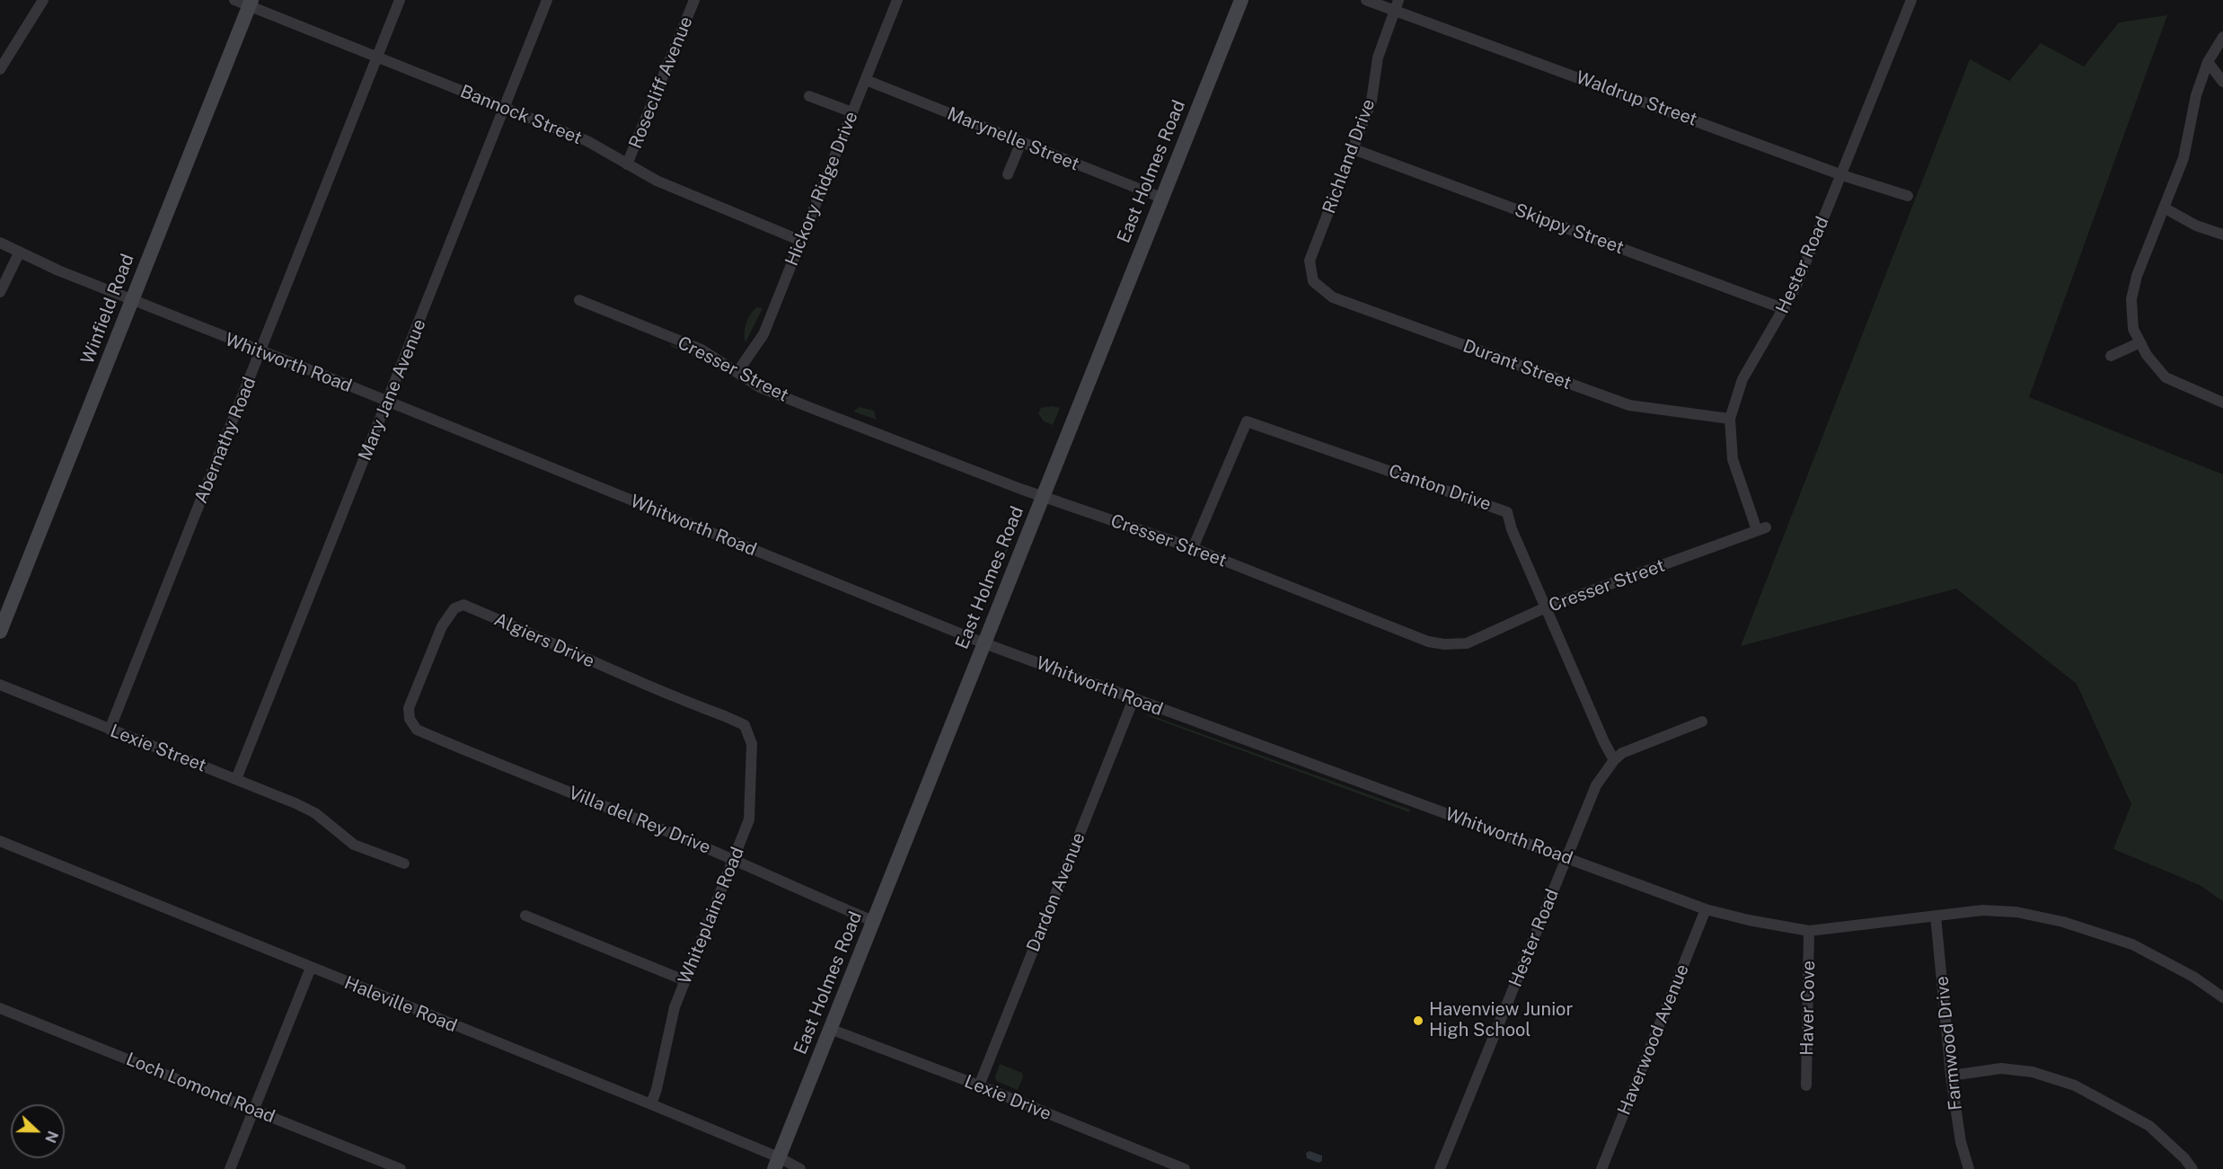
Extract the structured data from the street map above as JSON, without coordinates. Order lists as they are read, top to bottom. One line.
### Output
{"streets":{"main road":["East Holmes Road","Winfield Road"],"street":["Rosecliff Avenue","Waldrup Street","Bannock Street","Marynelle Street","Richland Drive","Hickory Ridge Drive","Skippy Street","Hester Road","Whitworth Road","Durant Street","Cresser Street","Mary Jane Avenue","Abernathy Road","Canton Drive","Algiers Drive","Lexie Street","Villa del Rey Drive","Dardon Avenue","Whiteplains Road","Haleville Road","Haver Cove","Haverwood Avenue","Farmwood Drive","Loch Lomond Road","Lexie Drive"]},"crossings":[["Rosecliff Avenue","Bannock Street"],["Waldrup Street","Richland Drive"],["Waldrup Street","Hester Road"],["Bannock Street","Hickory Ridge Drive"],["Bannock Street","Winfield Road"],["Bannock Street","Mary Jane Avenue"],["Bannock Street","Abernathy Road"],["Marynelle Street","East Holmes Road"],["Marynelle Street","Hickory Ridge Drive"],["Richland Drive","Skippy Street"],["Richland Drive","Durant Street"],["East Holmes Road","Whitworth Road"],["East Holmes Road","Cresser Street"],["East Holmes Road","Villa del Rey Drive"],["East Holmes Road","Haleville Road"],["East Holmes Road","Lexie Drive"],["Hickory Ridge Drive","Cresser Street"],["Skippy Street","Hester Road"],["Hester Road","Whitworth Road"],["Hester Road","Durant Street"],["Hester Road","Cresser Street"],["Hester Road","Canton Drive"],["Winfield Road","Whitworth Road"],["Whitworth Road","Mary Jane Avenue"],["Whitworth Road","Abernathy Road"],["Whitworth Road","Dardon Avenue"],["Whitworth Road","Haver Cove"],["Whitworth Road","Haverwood Avenue"],["Whitworth Road","Farmwood Drive"],["Cresser Street","Canton Drive"],["Mary Jane Avenue","Lexie Street"],["Abernathy Road","Lexie Street"],["Algiers Drive","Villa del Rey Drive"],["Algiers Drive","Whiteplains Road"],["Villa del Rey Drive","Whiteplains Road"],["Dardon Avenue","Lexie Drive"],["Whiteplains Road","Haleville Road"]],"places":["Havenview Junior High School"],"north":"right"}
